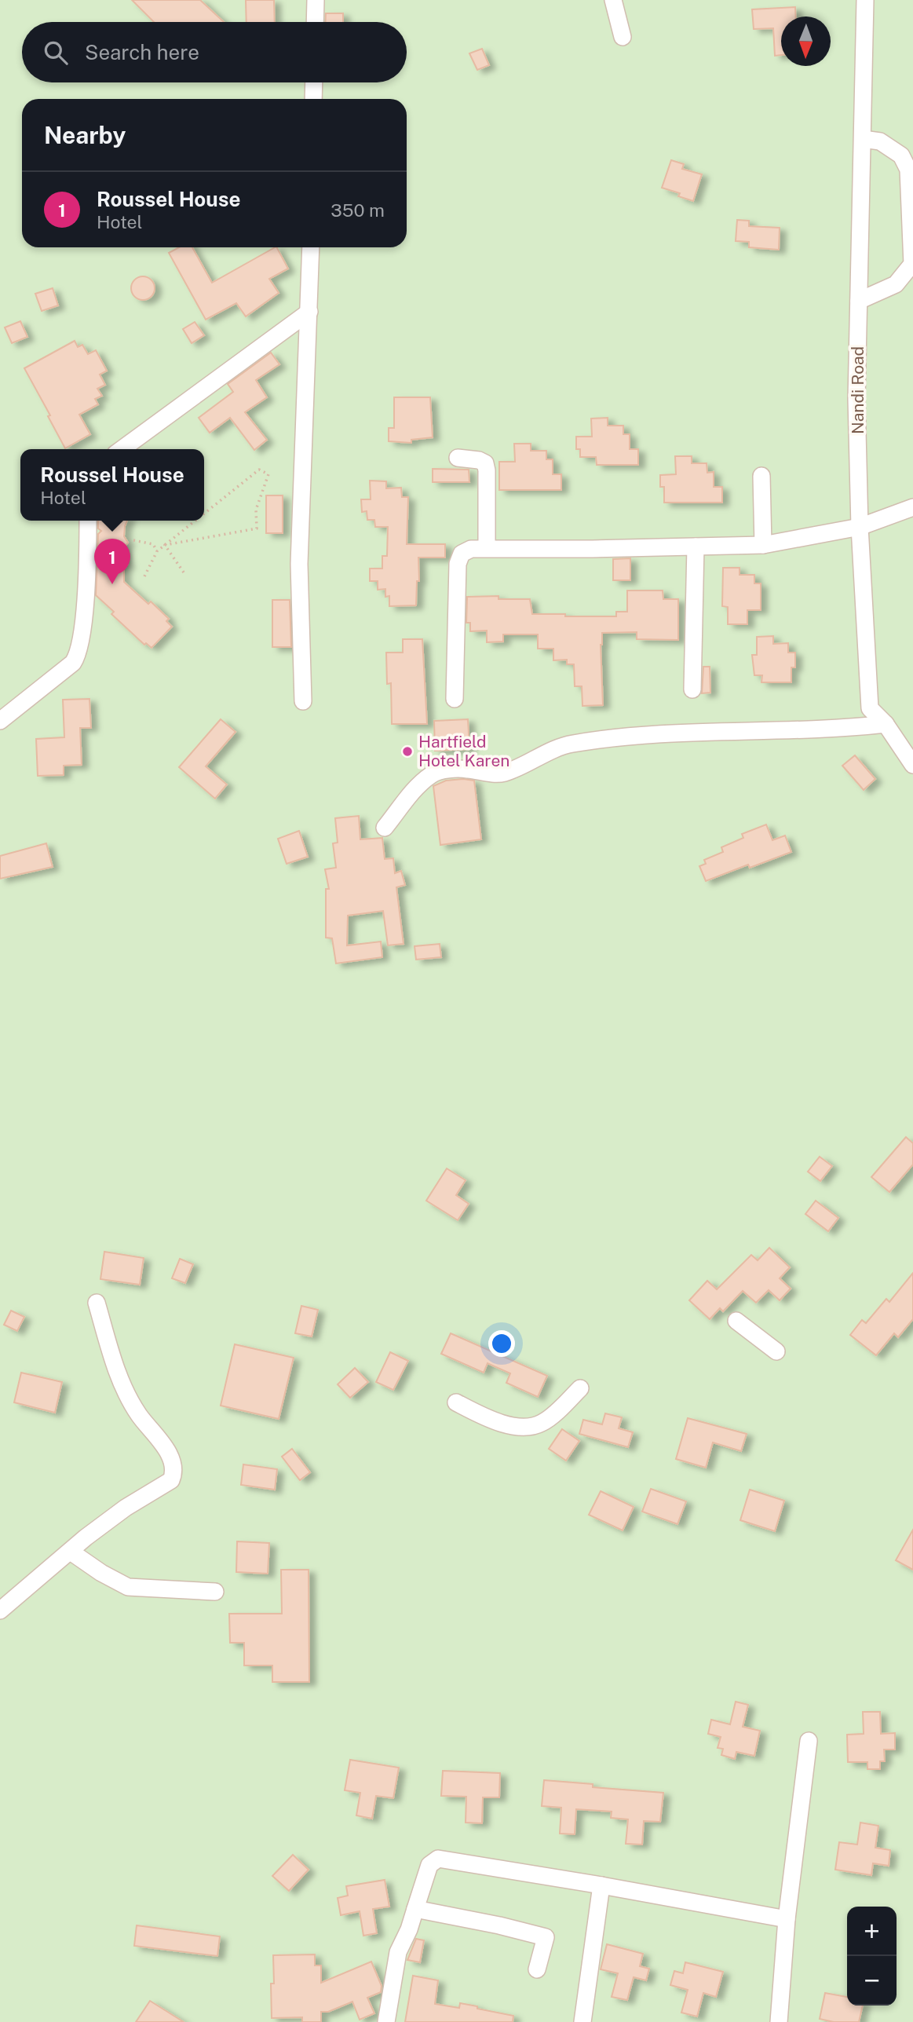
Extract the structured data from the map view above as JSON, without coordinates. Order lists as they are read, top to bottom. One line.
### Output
{"streets":{"street":["Nandi Road"]},"places":["Hartfield Hotel Karen"],"north":"bottom","page":{"search":"Search here","heading":"Nearby","list":[{"mark":"1","name":"Roussel House","note":"Hotel","value":"350 m"}],"popup":["Roussel House","Hotel"],"pins":"1","map_buttons":["+","−"]}}
